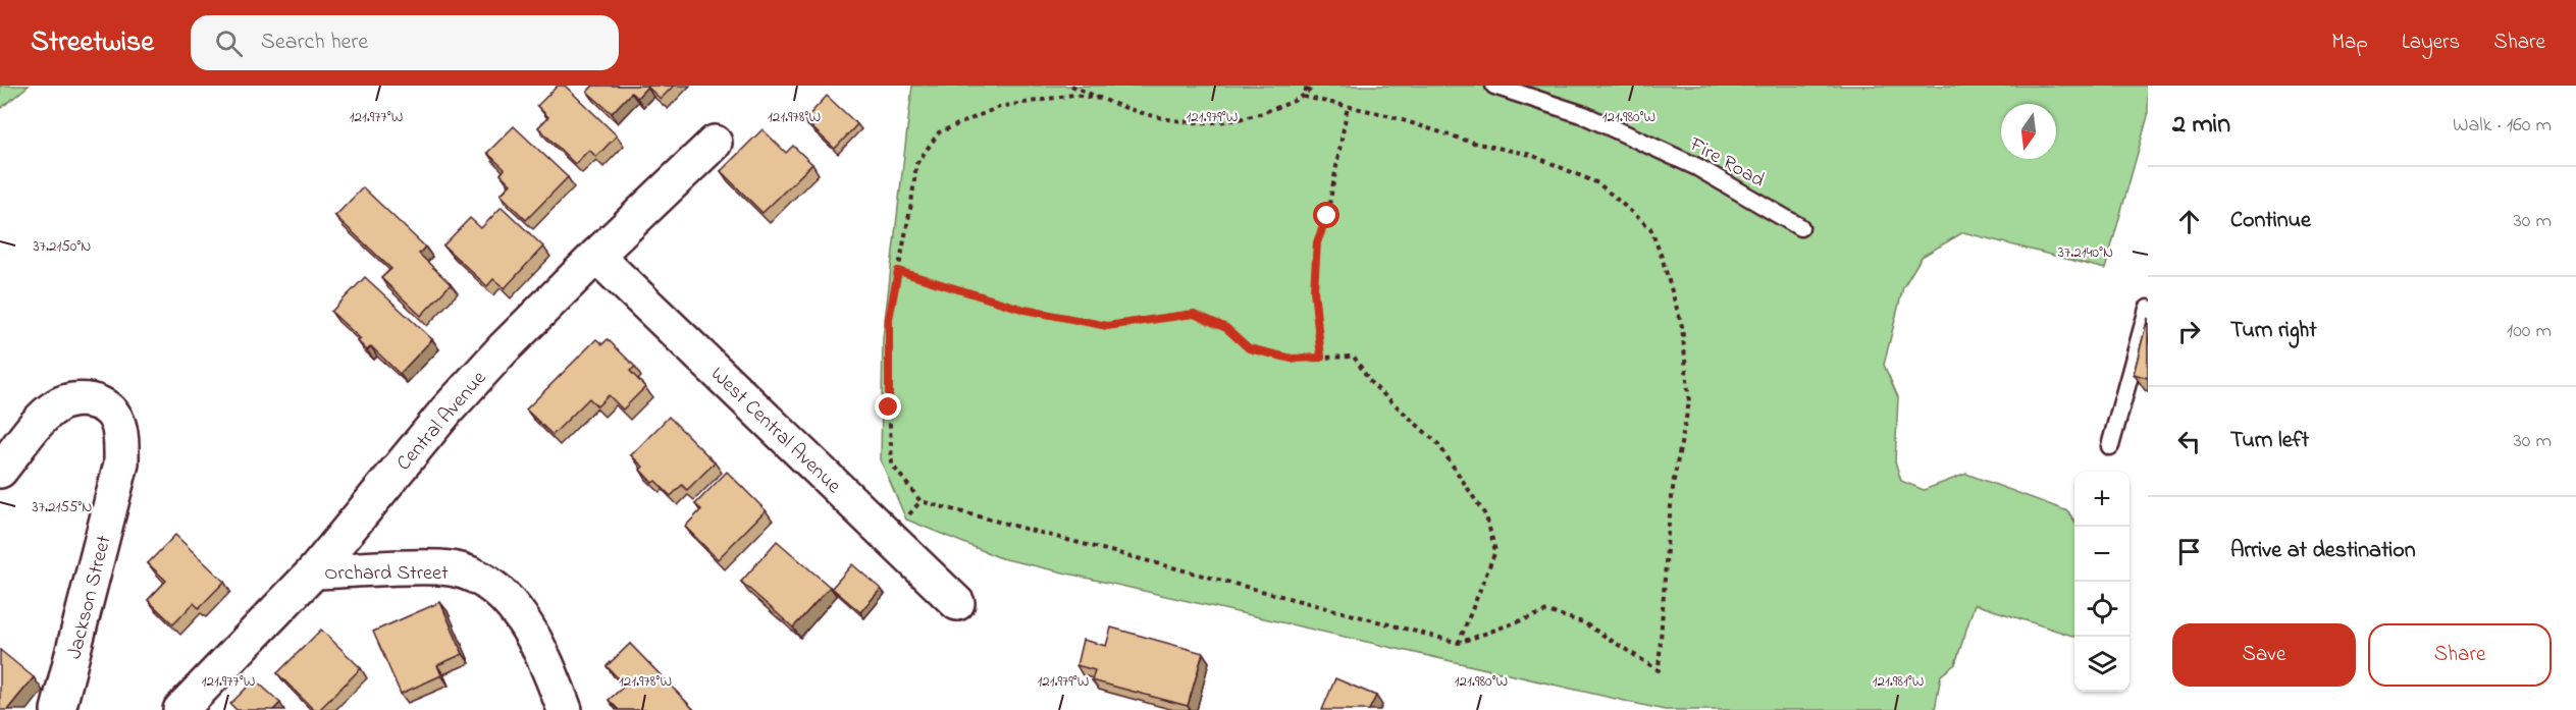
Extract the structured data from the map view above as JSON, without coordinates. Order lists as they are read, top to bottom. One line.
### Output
{"streets":{"street":["Central Avenue","West Central Avenue","Orchard Street","Jackson Street"],"lane":["Fire Road"]},"crossings":[["Central Avenue","West Central Avenue"],["Central Avenue","Orchard Street"]],"north":"bottom","page":{"header":"Streetwise","search":"Search here","nav":["Map","Layers","Share"],"heading":["2 min","Walk · 160 m"],"list":[["Continue","30 m"],["Turn right","100 m"],["Turn left","30 m"],"Arrive at destination"],"map_buttons":["+","−"],"buttons":["Save","Share"]},"coordinates":["121.977°W","121.978°W","121.979°W","121.980°W","37.2150°N","37.2140°N","37.2155°N","121.981°W"]}
